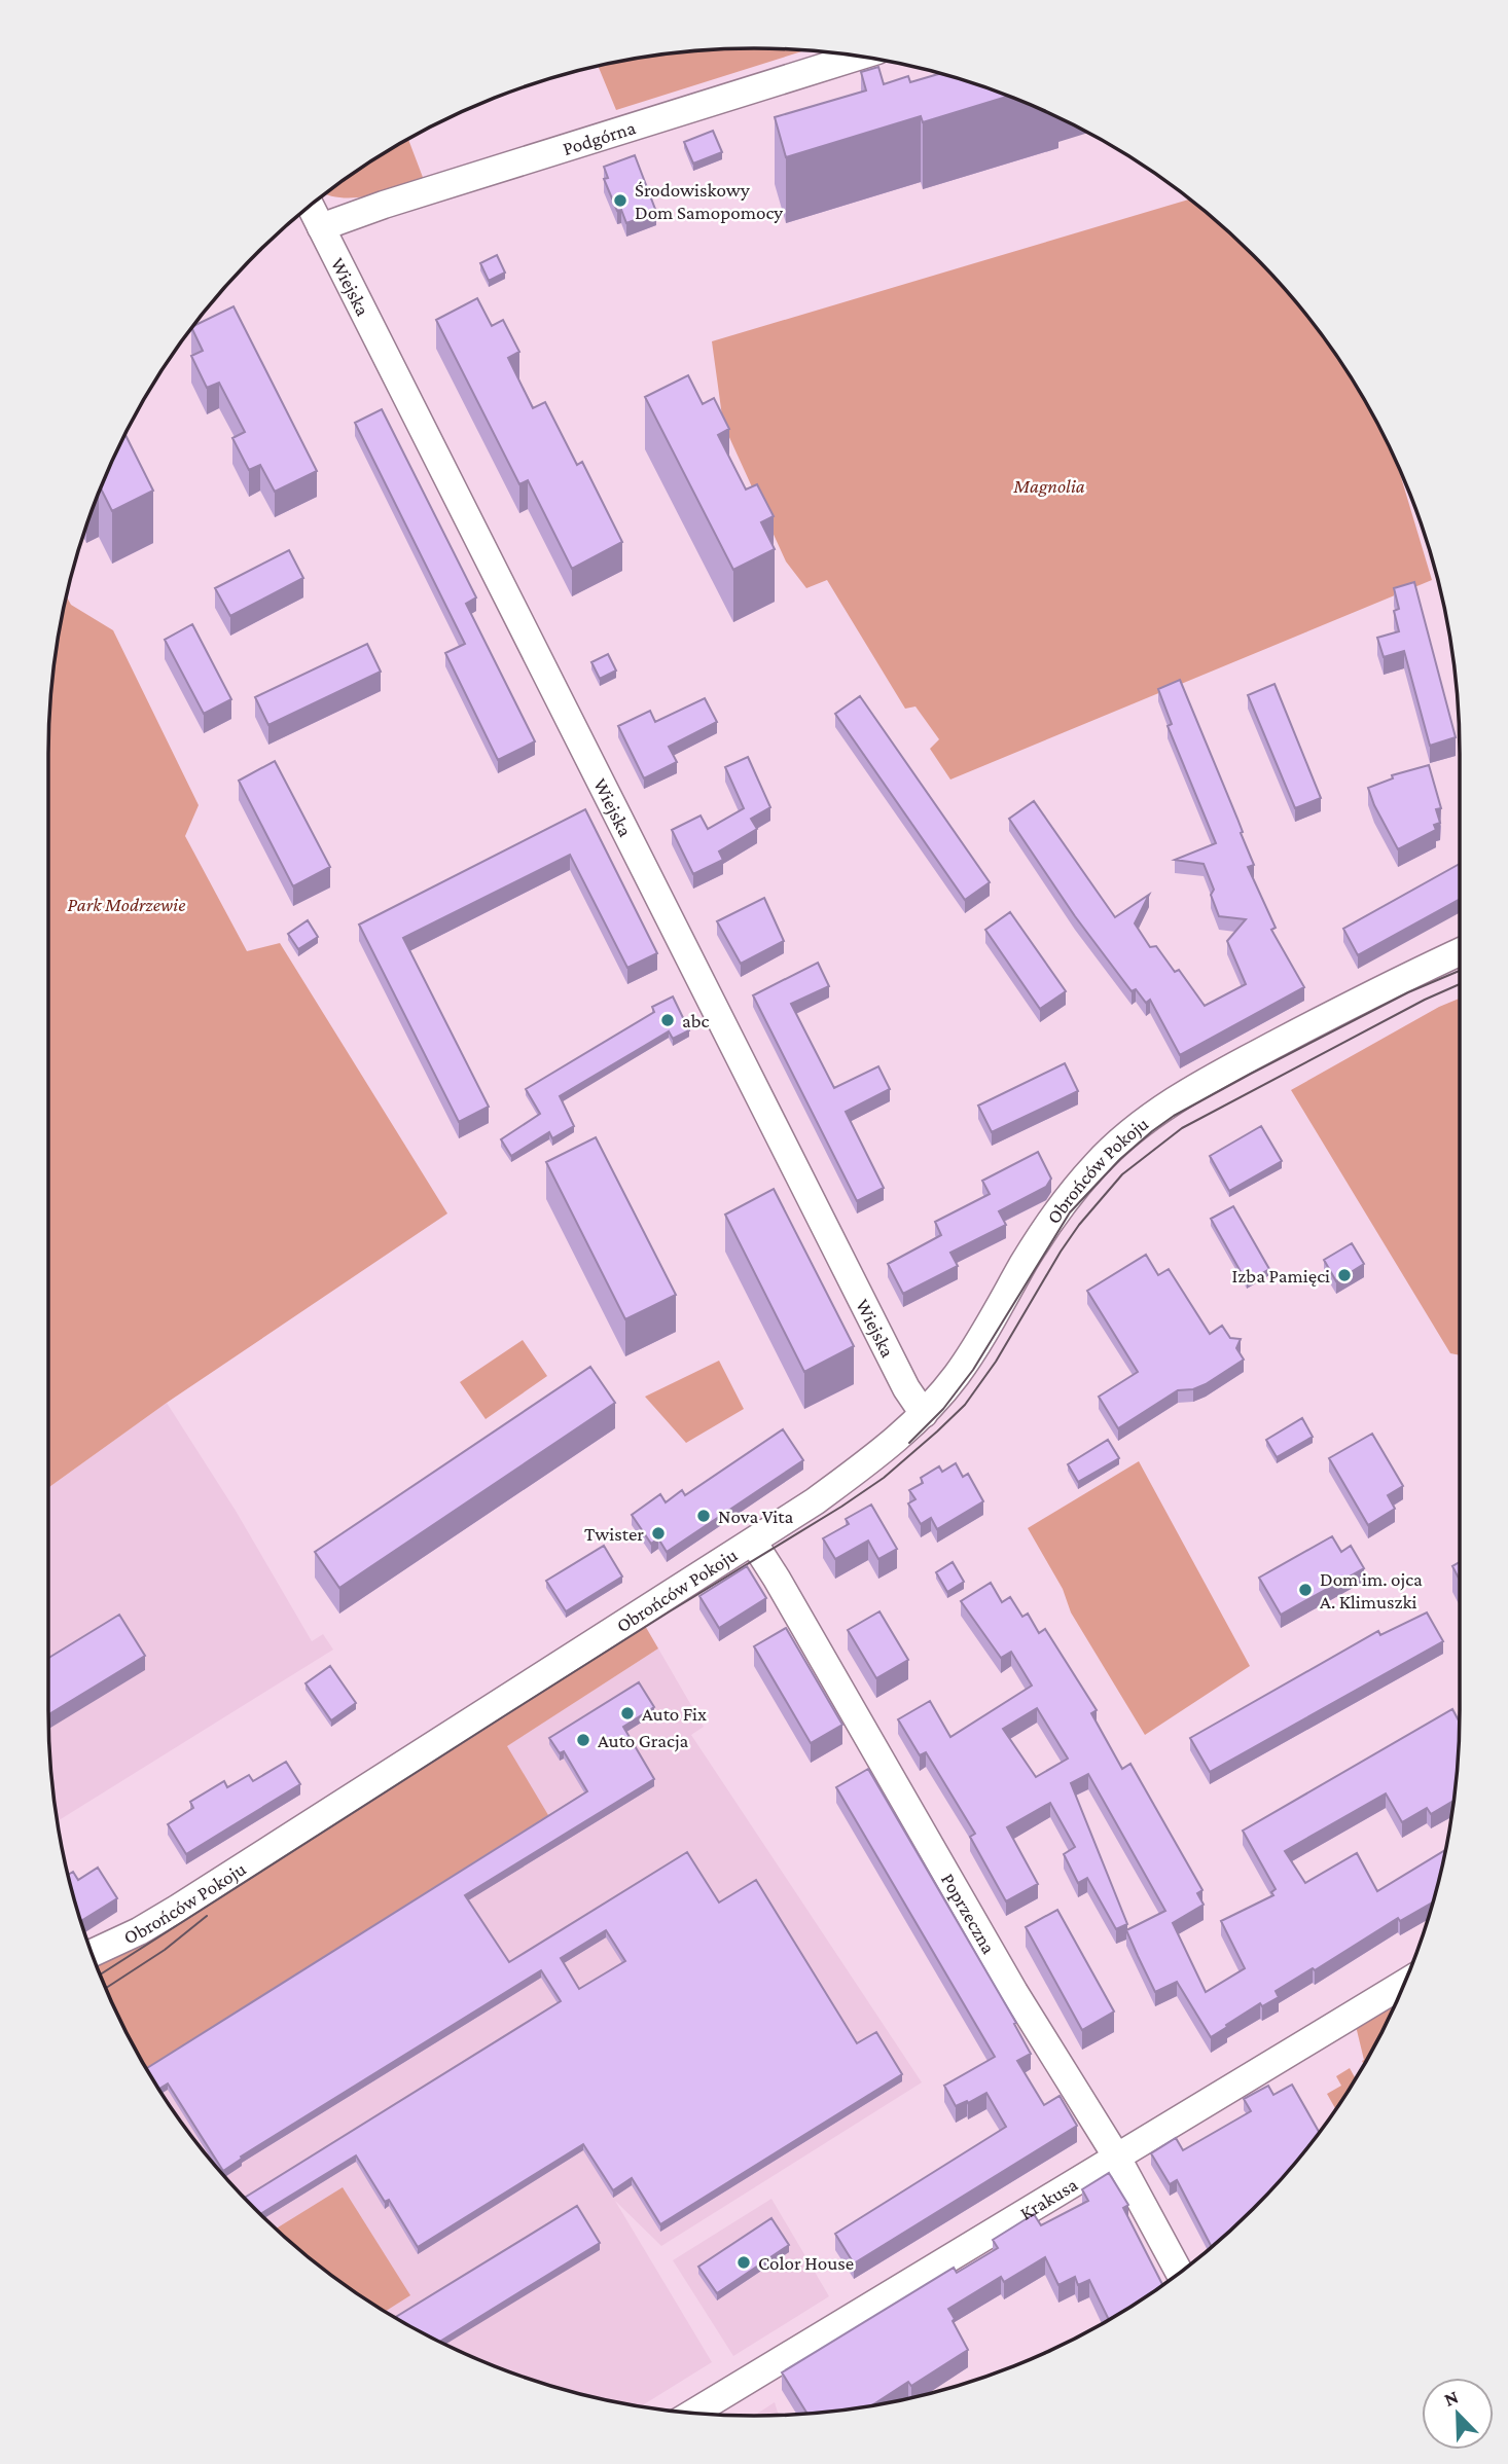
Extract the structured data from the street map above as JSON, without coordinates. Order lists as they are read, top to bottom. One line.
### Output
{"streets":{"street":["Podgórna","Wiejska","Obrońców Pokoju","Poprzeczna","Krakusa"]},"crossings":[["Podgórna","Wiejska"],["Wiejska","Obrońców Pokoju"],["Obrońców Pokoju","Poprzeczna"],["Poprzeczna","Krakusa"]],"parks":["Magnolia","Park Modrzewie"],"places":["Środowiskowy Dom Samopomocy","abc","Izba Pamięci","Nova Vita","Twister","Dom im. ojca A. Klimuszki","Auto Fix","Auto Gracja","Color House"],"north":"top left"}
